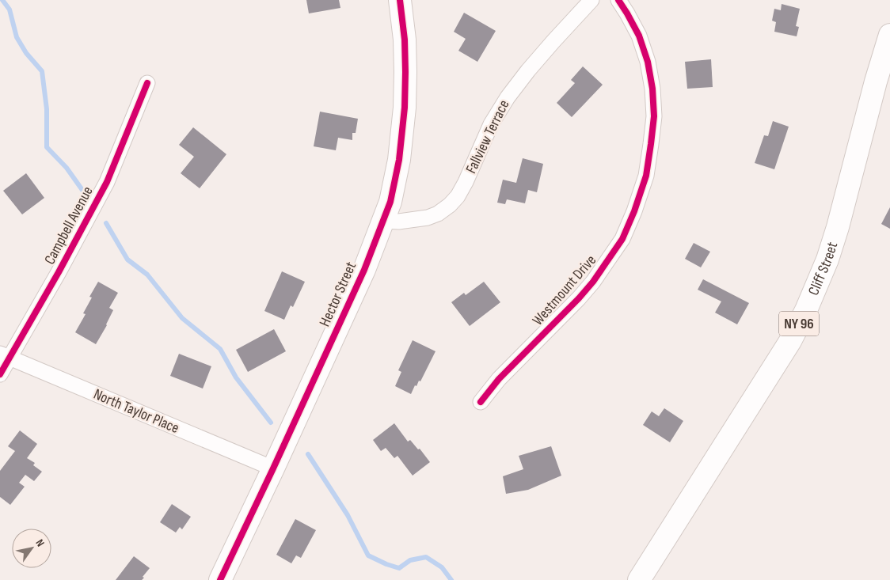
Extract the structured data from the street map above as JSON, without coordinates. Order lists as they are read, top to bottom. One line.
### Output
{"streets":{"main road":["Cliff Street","Hector Street","NY 96"],"street":["Fallview Terrace","Campbell Avenue","Westmount Drive","North Taylor Place"]},"crossings":[["Fallview Terrace","Hector Street"],["Campbell Avenue","North Taylor Place"],["Hector Street","North Taylor Place"]],"north":"top right"}
